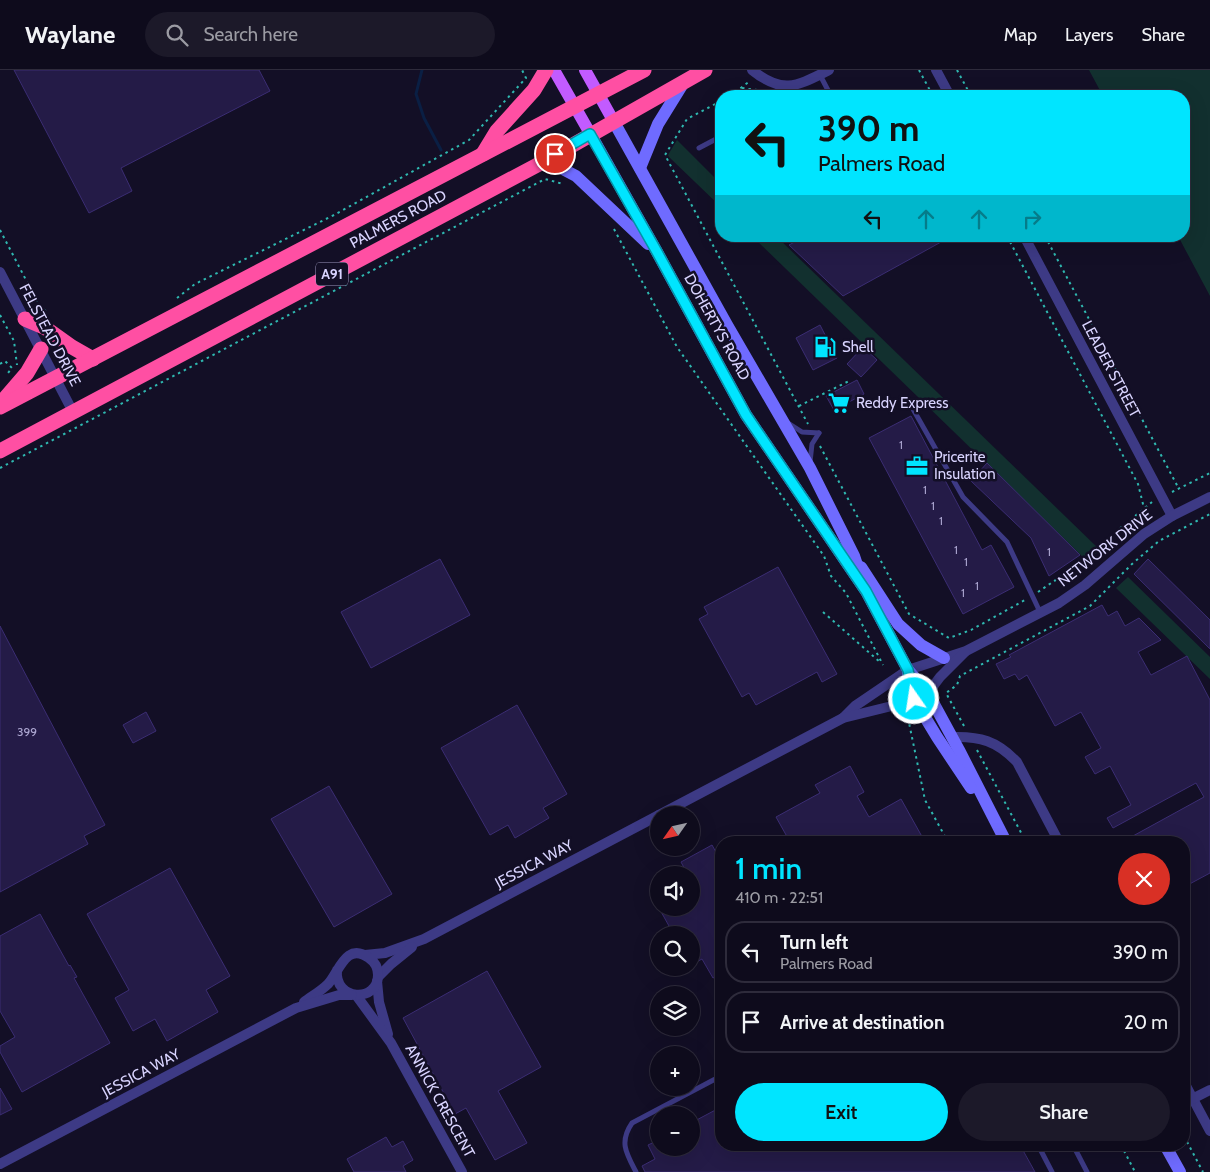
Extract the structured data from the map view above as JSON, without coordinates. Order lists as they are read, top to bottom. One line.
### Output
{"streets":{"highway":["PALMERS ROAD","A91"],"main road":["DOHERTYS ROAD"],"street":["FELSTEAD DRIVE","LEADER STREET","NETWORK DRIVE","JESSICA WAY","ANNICK CRESCENT"]},"crossings":[["PALMERS ROAD","DOHERTYS ROAD"],["PALMERS ROAD","FELSTEAD DRIVE"],["DOHERTYS ROAD","NETWORK DRIVE"],["DOHERTYS ROAD","JESSICA WAY"],["LEADER STREET","NETWORK DRIVE"],["NETWORK DRIVE","JESSICA WAY"],["JESSICA WAY","ANNICK CRESCENT"]],"places":{"fuel station":["Shell"],"supermarket":["Reddy Express"],"office":["Pricerite Insulation"]},"house_numbers":["1","1","1","1","1","1","1","1","1","399"],"north":"bottom left","page":{"header":"Waylane","search":"Search here","nav":["Map","Layers","Share"],"turn":["390 m","Palmers Road"],"map_buttons":["+","−"],"heading":["1 min","410 m · 22:51"],"list":[{"name":"Turn left","note":"Palmers Road","value":"390 m"},{"name":"Arrive at destination","value":"20 m"}],"buttons":["Exit","Share"]}}
